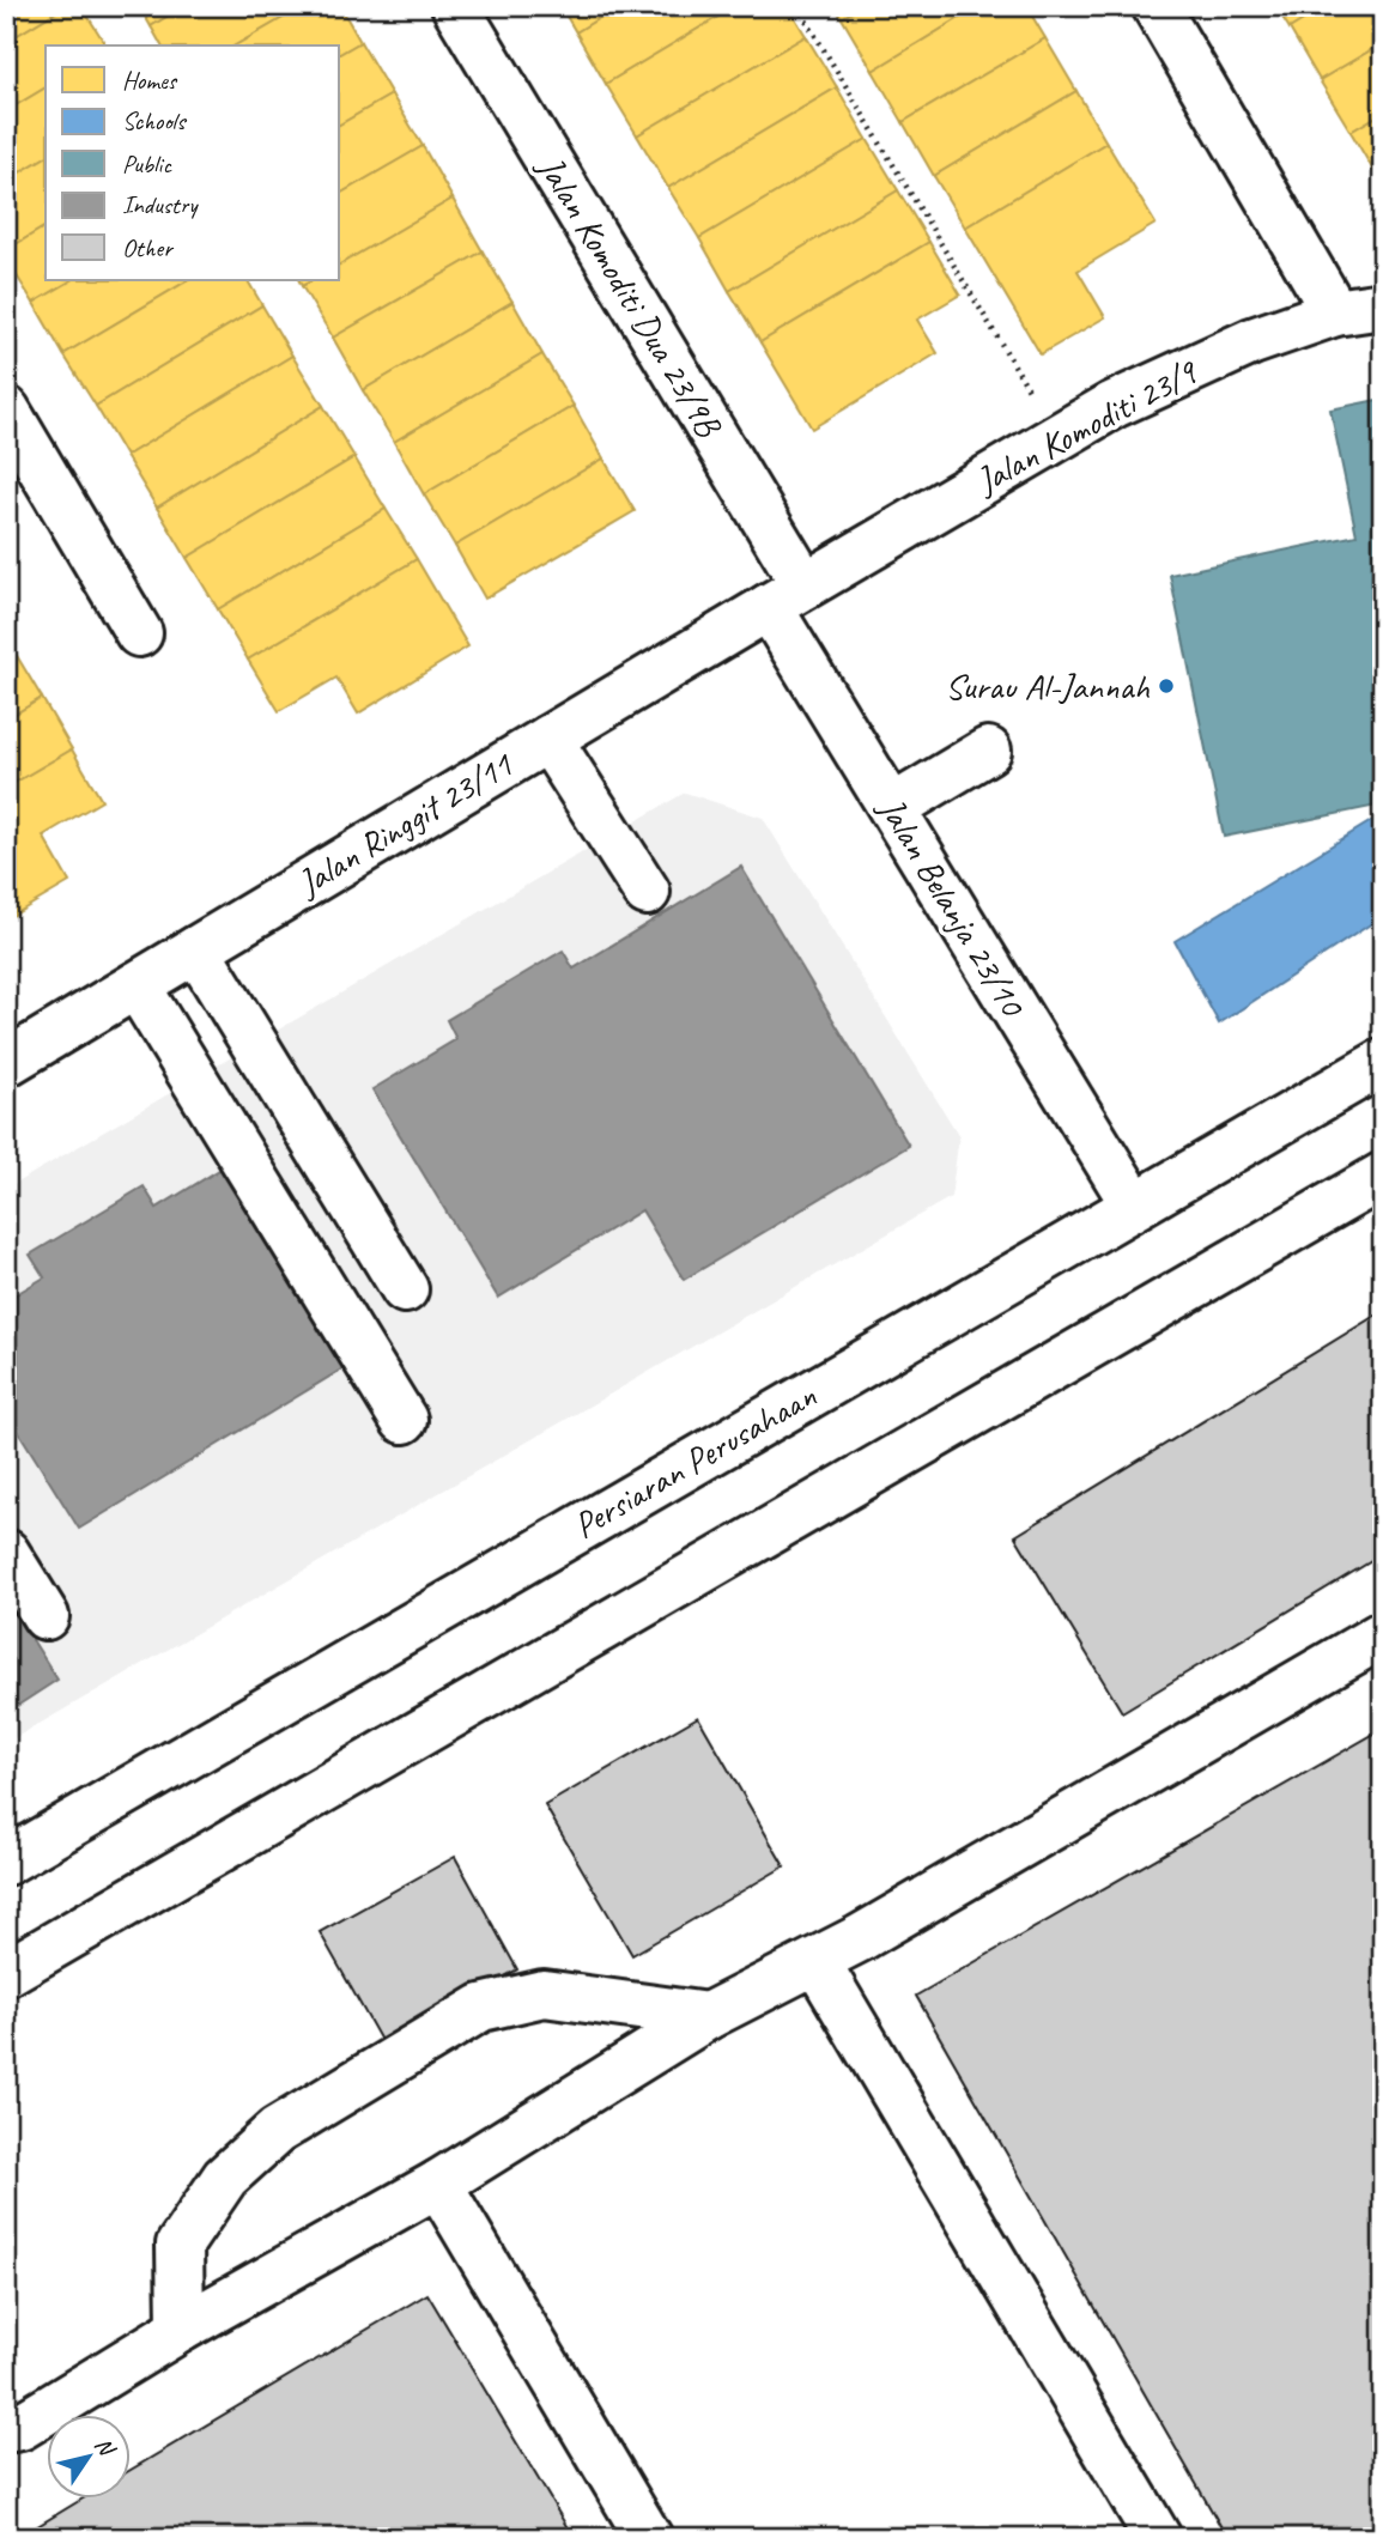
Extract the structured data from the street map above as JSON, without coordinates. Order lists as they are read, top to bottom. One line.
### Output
{"streets":{"street":["Jalan Komoditi Dua 23/9B","Jalan Komoditi 23/9","Jalan Ringgit 23/11","Jalan Belanja 23/10","Persiaran Perusahaan"]},"crossings":[["Jalan Komoditi Dua 23/9B","Jalan Komoditi 23/9"],["Jalan Komoditi Dua 23/9B","Jalan Ringgit 23/11"],["Jalan Komoditi Dua 23/9B","Jalan Belanja 23/10"],["Jalan Komoditi 23/9","Jalan Ringgit 23/11"],["Jalan Komoditi 23/9","Jalan Belanja 23/10"],["Jalan Ringgit 23/11","Jalan Belanja 23/10"],["Jalan Belanja 23/10","Persiaran Perusahaan"]],"places":["Surau Al-Jannah"],"legend":["Homes","Schools","Public","Industry","Other"],"north":"top right"}
